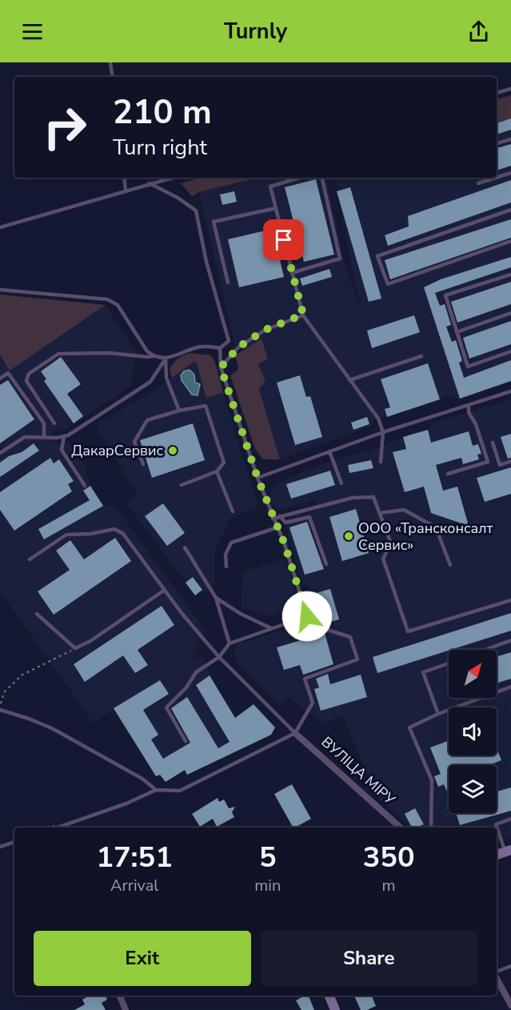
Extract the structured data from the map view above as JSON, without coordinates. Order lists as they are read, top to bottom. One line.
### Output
{"streets":{"street":["ВУЛІЦА МІРУ"]},"places":["ДакарСервис","ООО «Трансконсалт Сервис»"],"north":"top right","page":{"header":"Turnly","turn":["210 m","Turn right"],"eta":["17:51","Arrival","5","min","350","m"],"buttons":["Exit","Share"]}}
